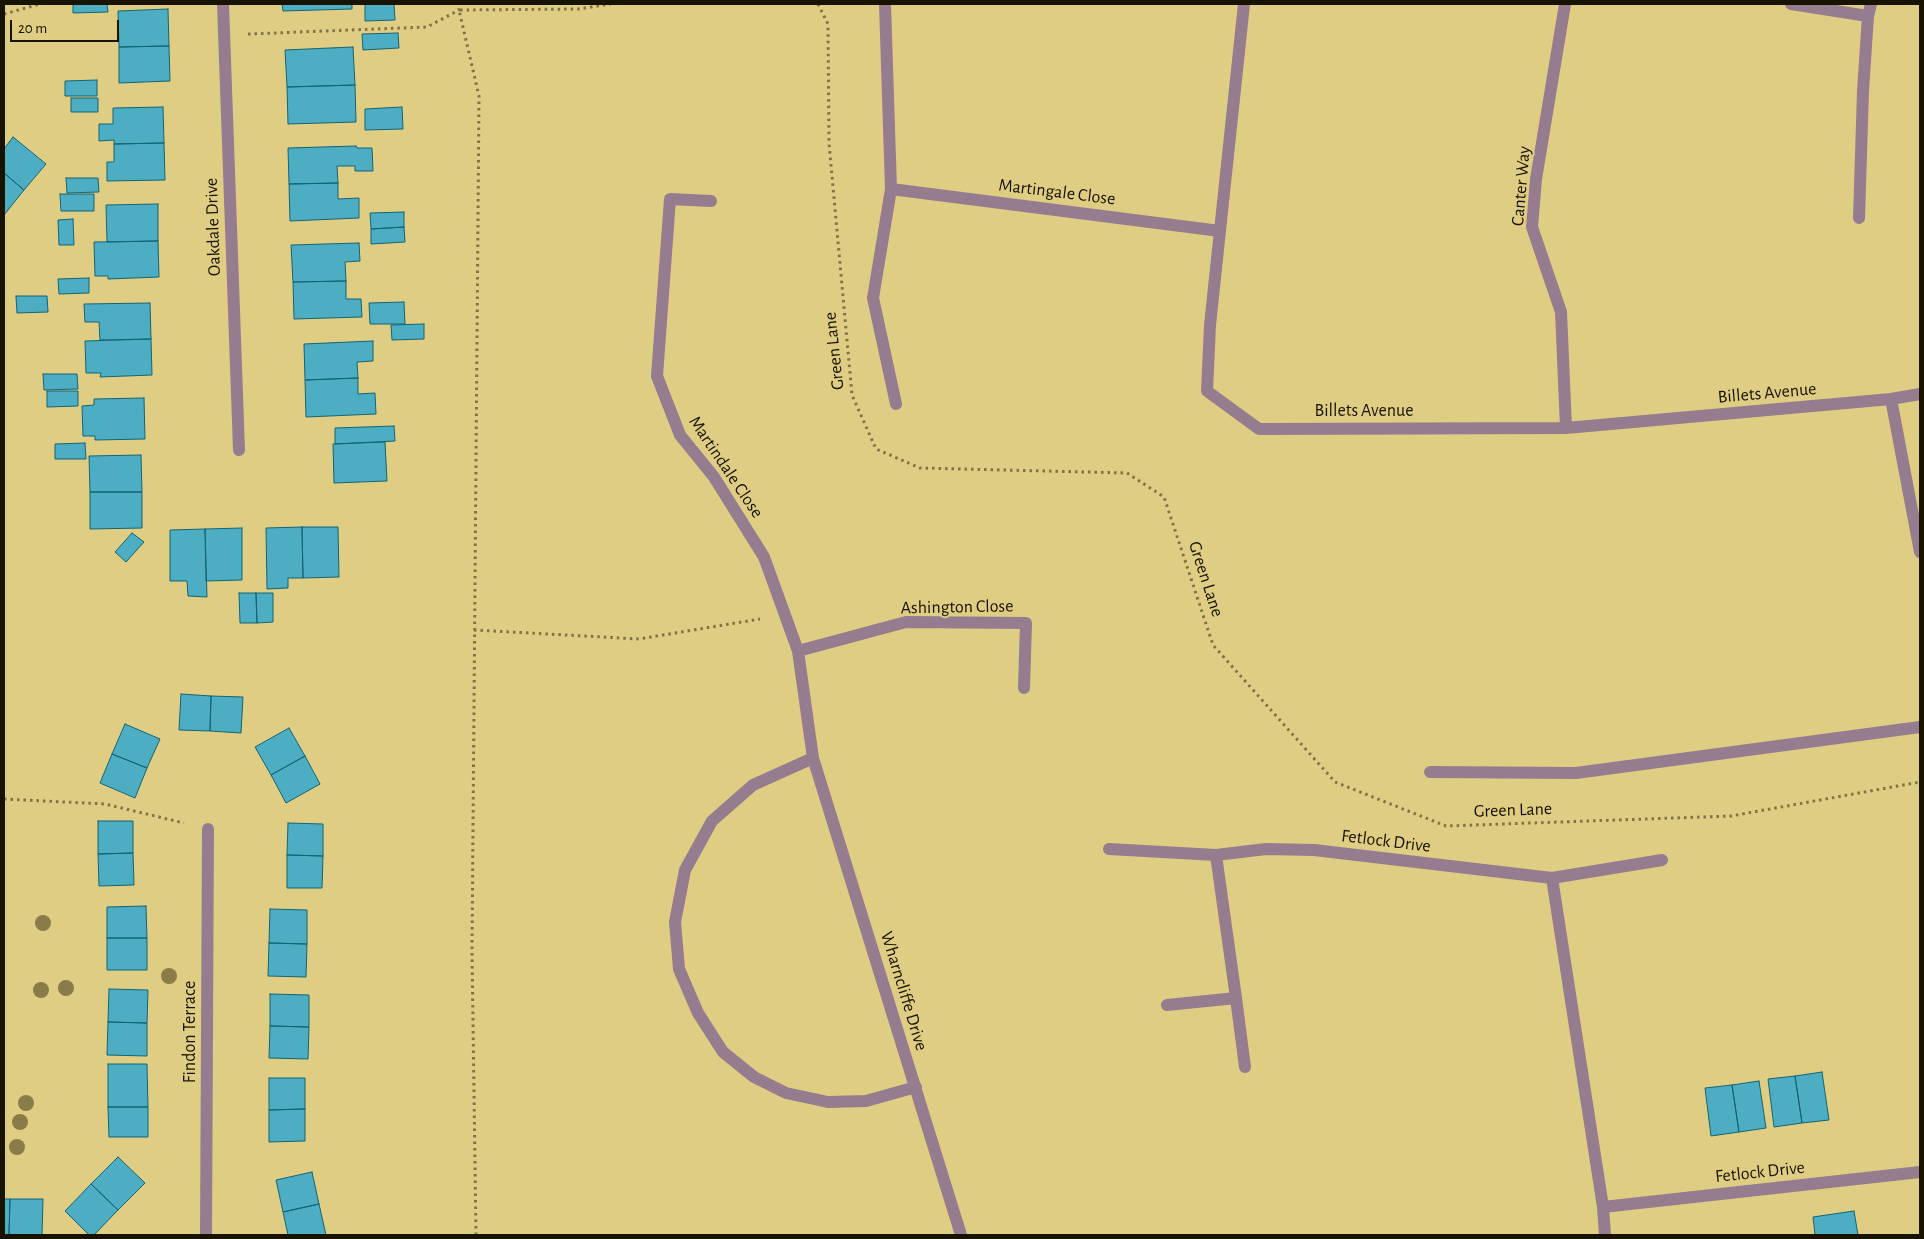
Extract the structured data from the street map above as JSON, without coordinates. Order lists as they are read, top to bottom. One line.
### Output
{"streets":{"street":["Canter Way","Martingale Close","Oakdale Drive","Billets Avenue","Martindale Close","Ashington Close","Fetlock Drive","Wharncliffe Drive","Findon Terrace"],"path":["Green Lane"]},"crossings":[["Canter Way","Billets Avenue"],["Martingale Close","Billets Avenue"],["Martindale Close","Ashington Close"],["Martindale Close","Wharncliffe Drive"]],"scale_bar":"20 m"}
